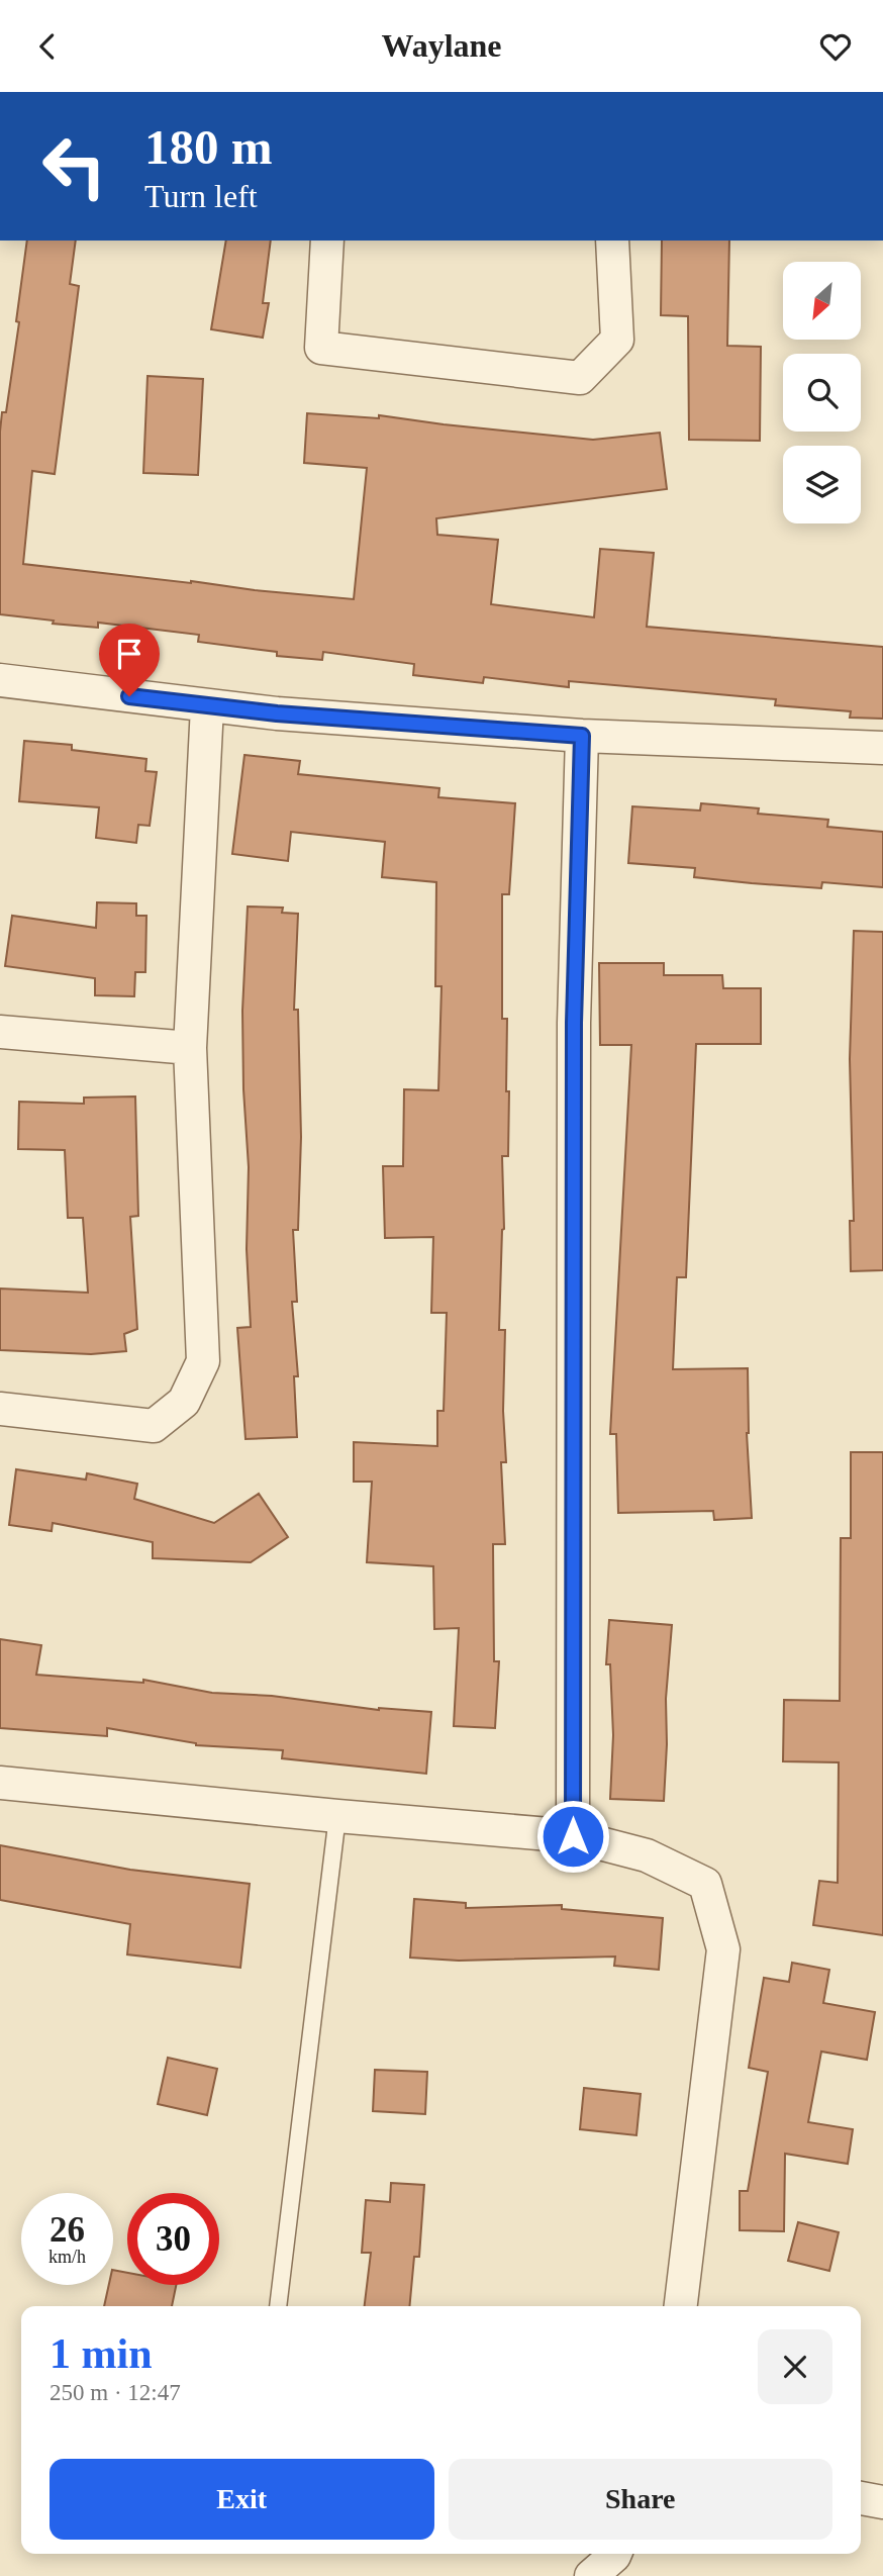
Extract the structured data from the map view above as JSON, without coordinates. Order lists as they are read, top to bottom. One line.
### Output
{"north":"bottom left","page":{"header":"Waylane","turn":["180 m","Turn left"],"speed":"26 km/h","limit":"30","heading":["1 min","250 m · 12:47"],"buttons":["Exit","Share"]}}
